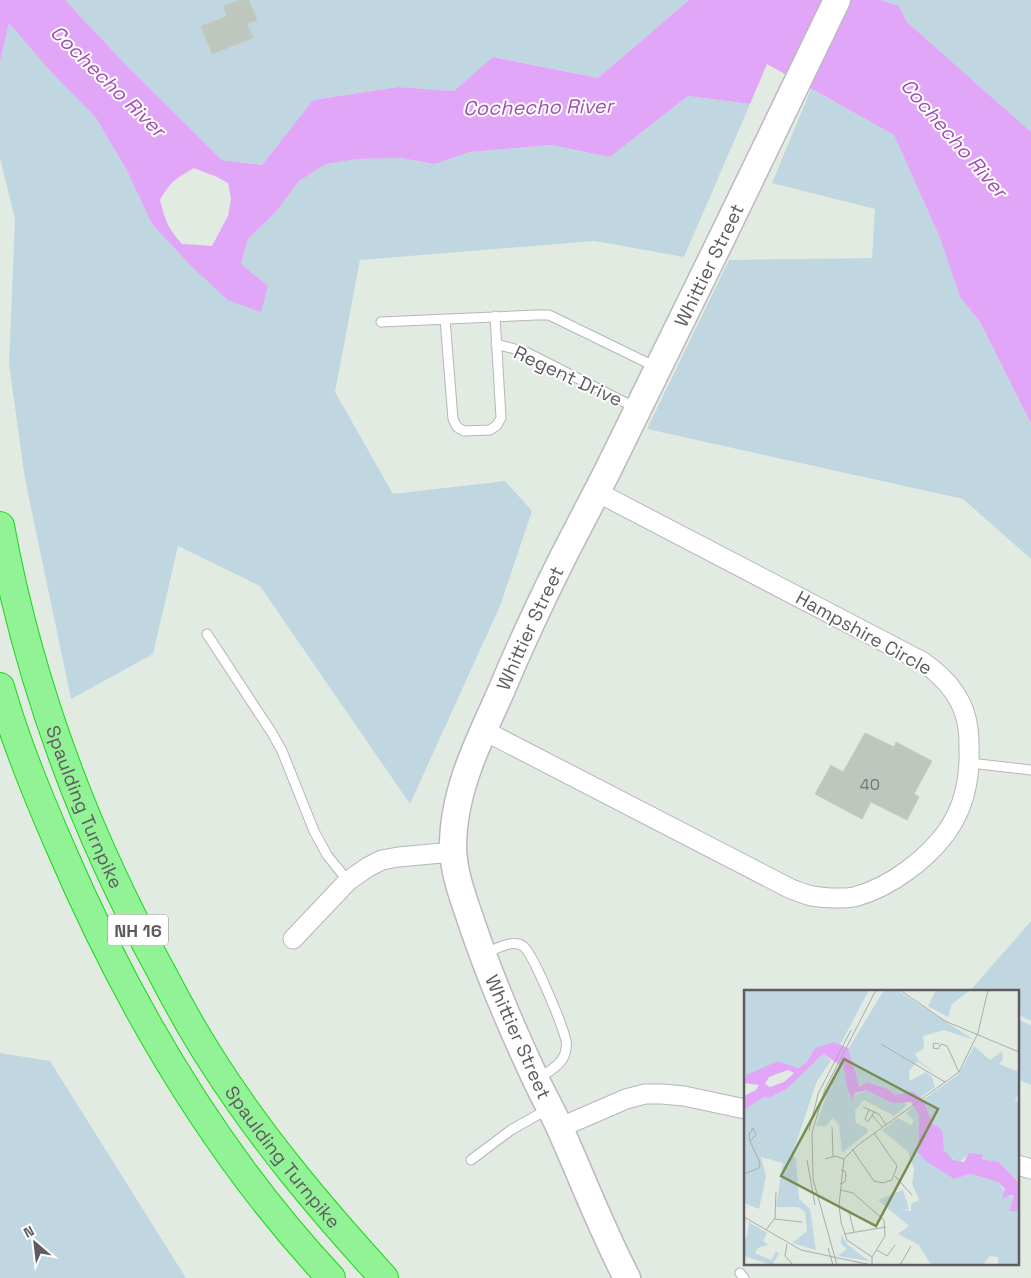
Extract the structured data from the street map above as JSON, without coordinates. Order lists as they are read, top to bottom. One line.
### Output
{"streets":{"highway":["Spaulding Turnpike","NH 16"],"street":["Whittier Street","Hampshire Circle"],"lane":["Regent Drive"]},"crossings":[["Whittier Street","Regent Drive"],["Whittier Street","Hampshire Circle"]],"water":["Cochecho River"],"house_numbers":["40"],"north":"top left"}
